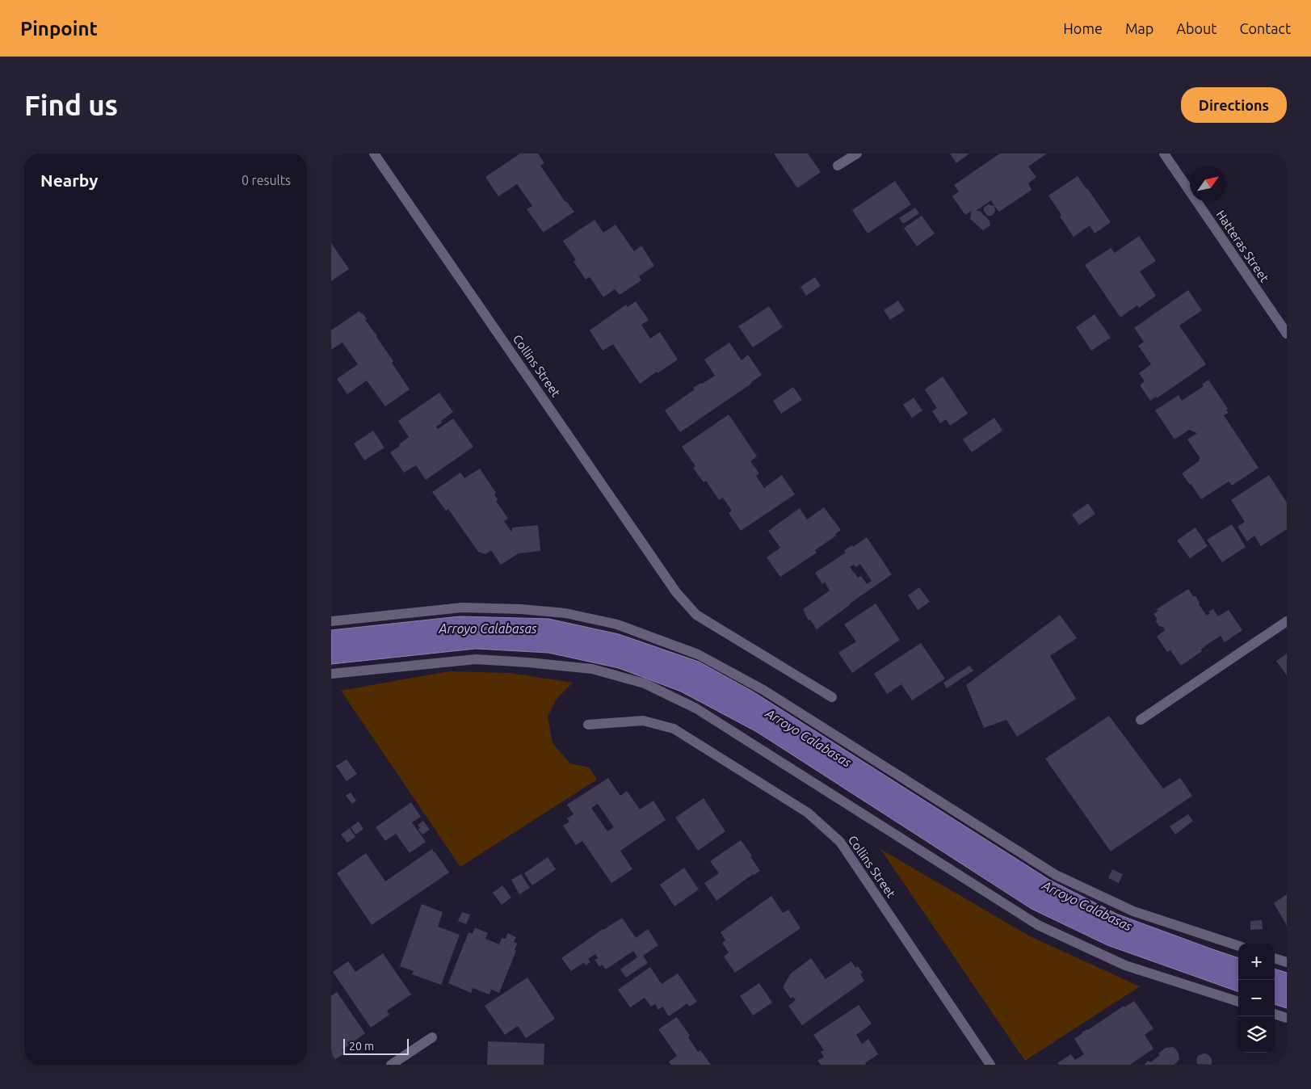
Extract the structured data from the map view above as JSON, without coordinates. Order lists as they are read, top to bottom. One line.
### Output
{"streets":{"street":["Hatteras Street","Collins Street"]},"water":["Arroyo Calabasas"],"scale_bar":"20 m","north":"top right","page":{"header":"Pinpoint","nav":["Home","Map","About","Contact"],"buttons":"Directions","title":"Find us","heading":["Nearby","0 results"],"map_buttons":["+","−"],"scale":"20 m"}}
